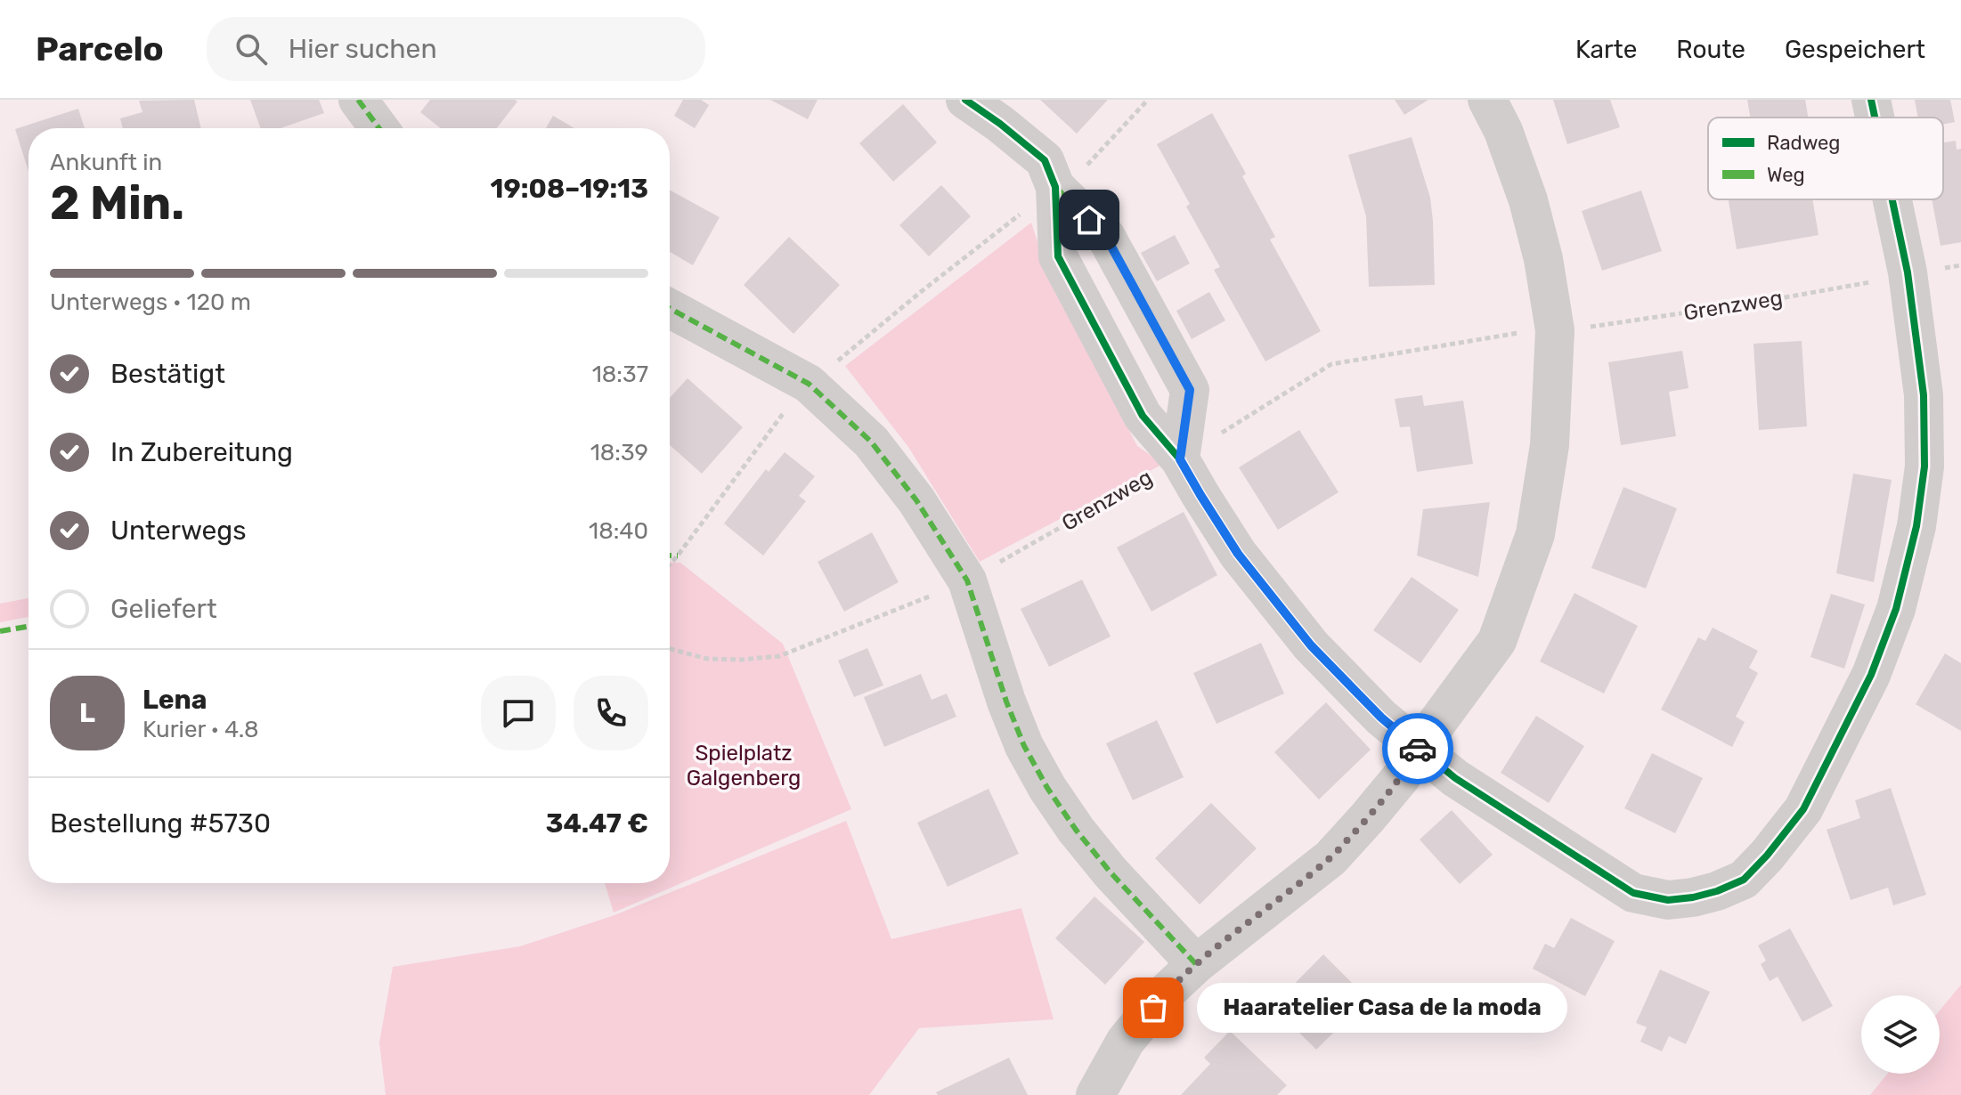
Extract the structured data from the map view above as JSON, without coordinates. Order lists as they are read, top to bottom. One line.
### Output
{"streets":{"path":["Grenzweg"]},"parks":["Spielplatz Galgenberg"],"places":["Haaratelier Casa de la moda"],"legend":["Radweg","Weg"],"page":{"header":"Parcelo","search":"Hier suchen","nav":["Karte","Route","Gespeichert"],"heading":["2 Min.","Ankunft in","19:08–19:13"],"panel":["Lena","Kurier · 4.8","Bestellung #5730","34.47 €"],"bar":"Unterwegs · 120 m","list":[["Bestätigt","18:37"],["In Zubereitung","18:39"],["Unterwegs","18:40"],"Geliefert"],"round":"L","bubble":"Haaratelier Casa de la moda"}}
